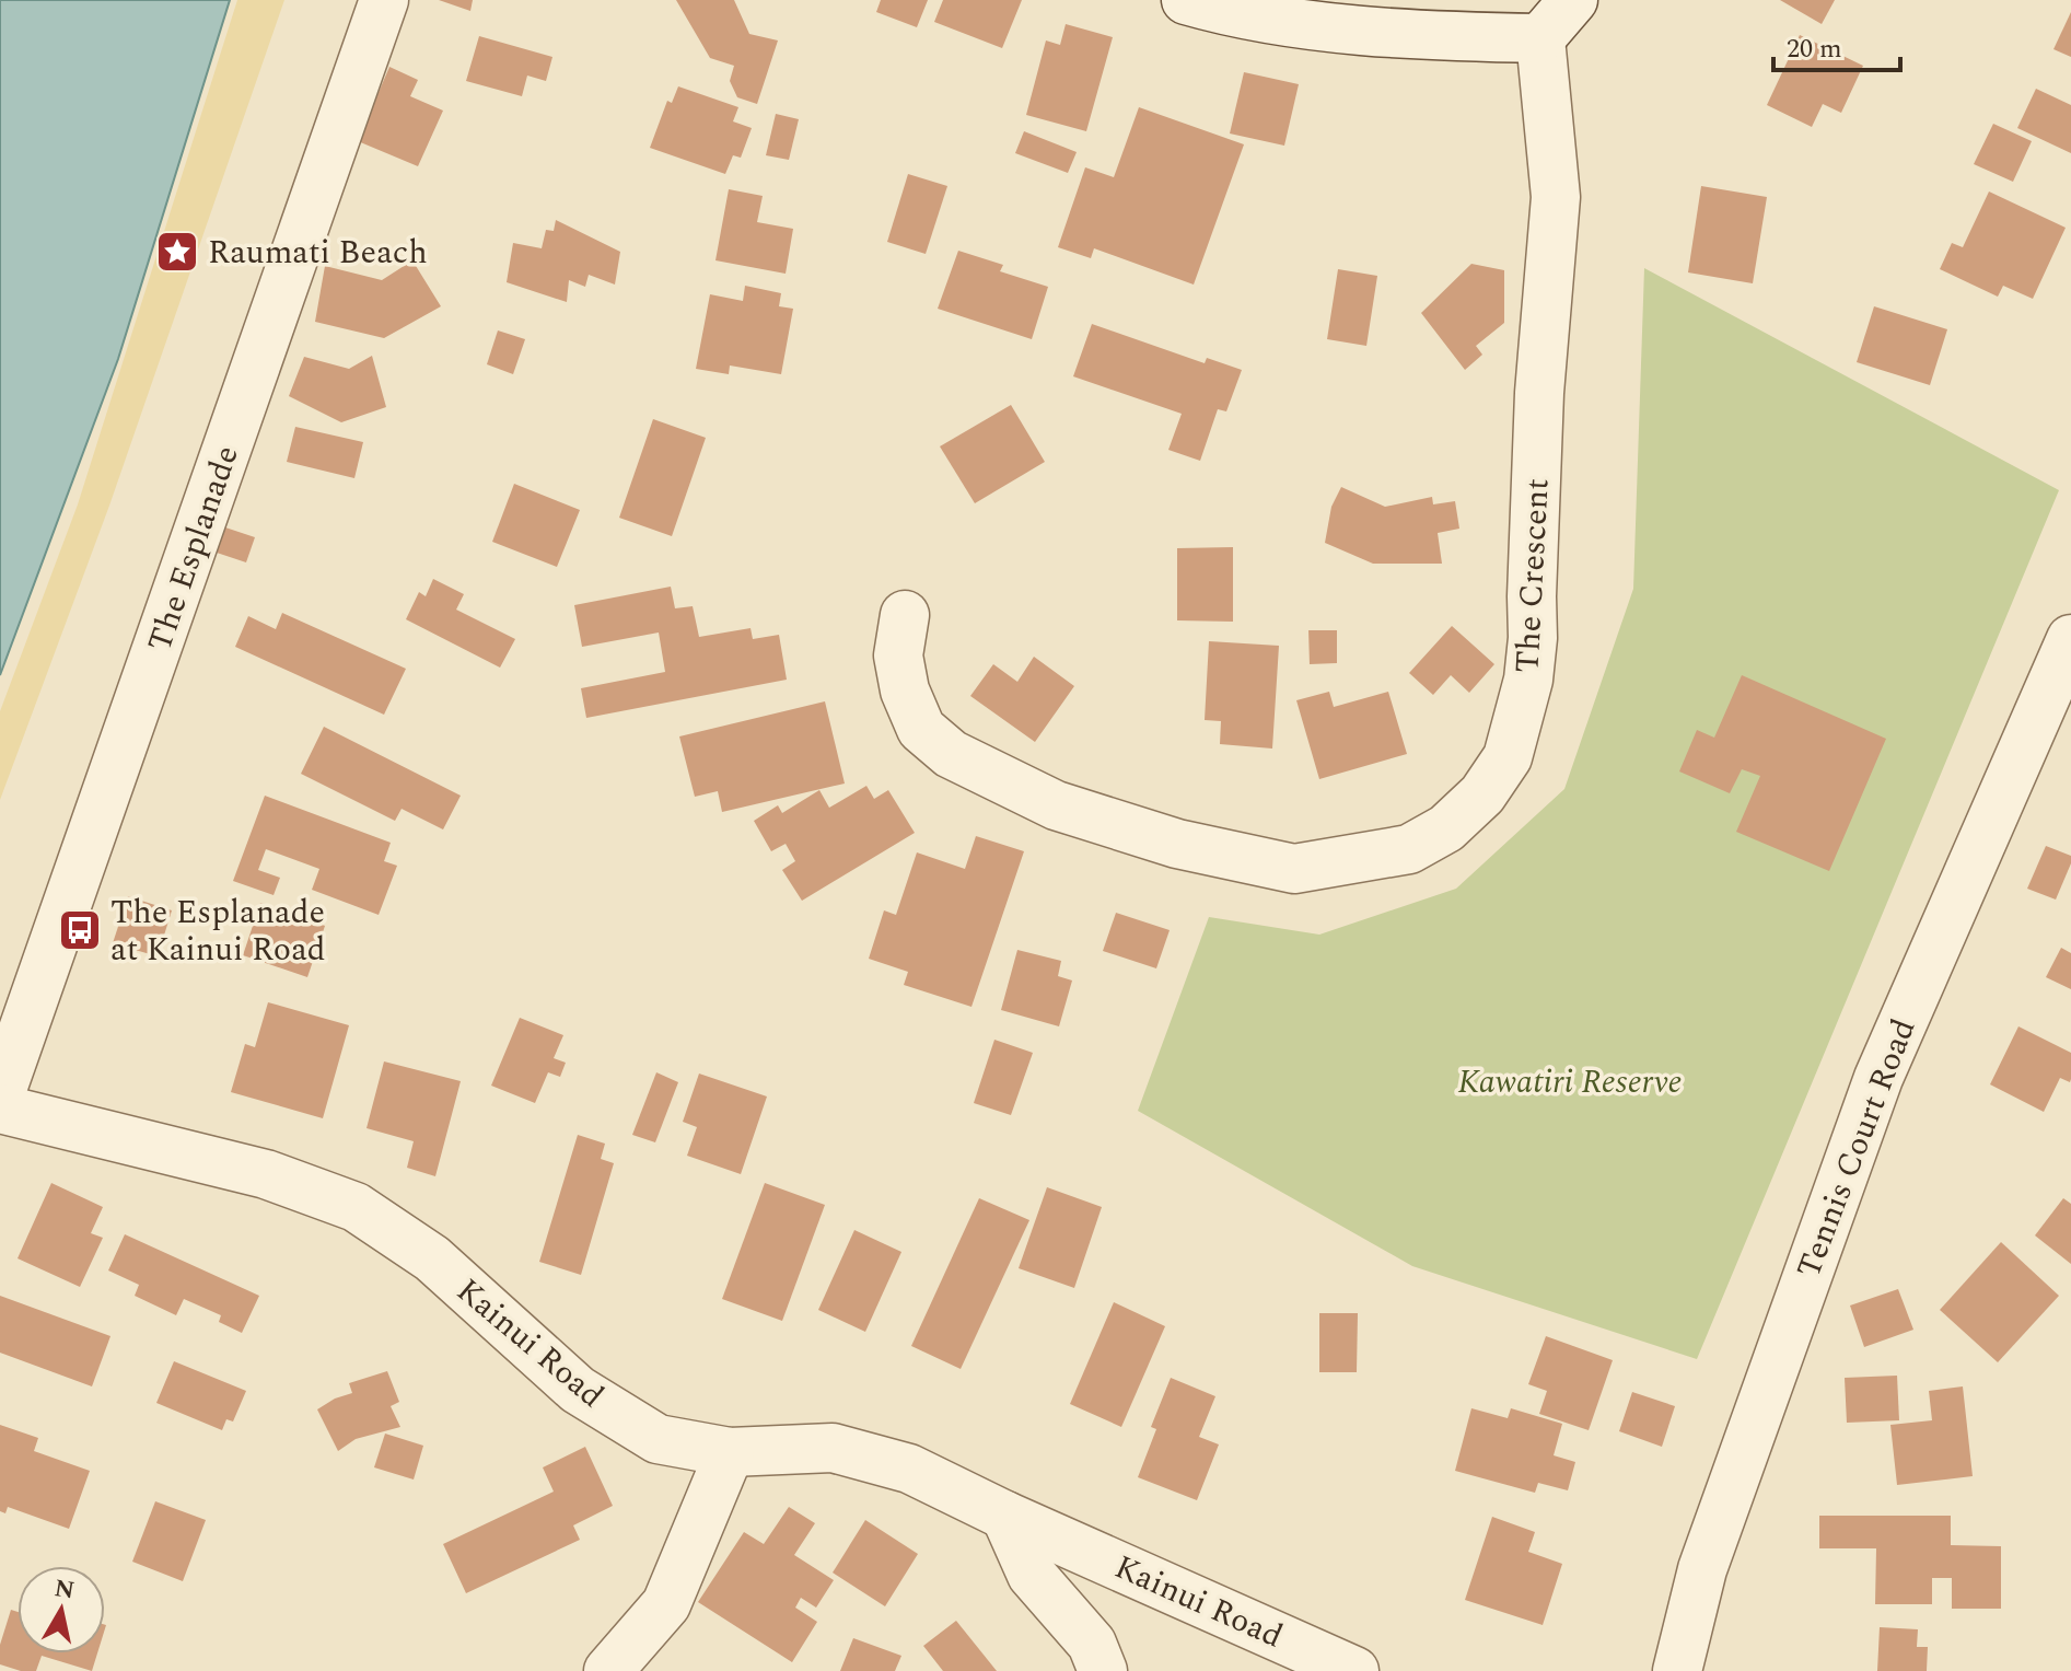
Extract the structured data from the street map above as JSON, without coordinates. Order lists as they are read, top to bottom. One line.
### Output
{"streets":{"street":["The Esplanade","The Crescent","Tennis Court Road","Kainui Road"]},"parks":["Kawatiri Reserve"],"places":{"place":["Raumati Beach"],"bus stop":["The Esplanade at Kainui Road"]},"scale_bar":"20 m","north":"top"}
